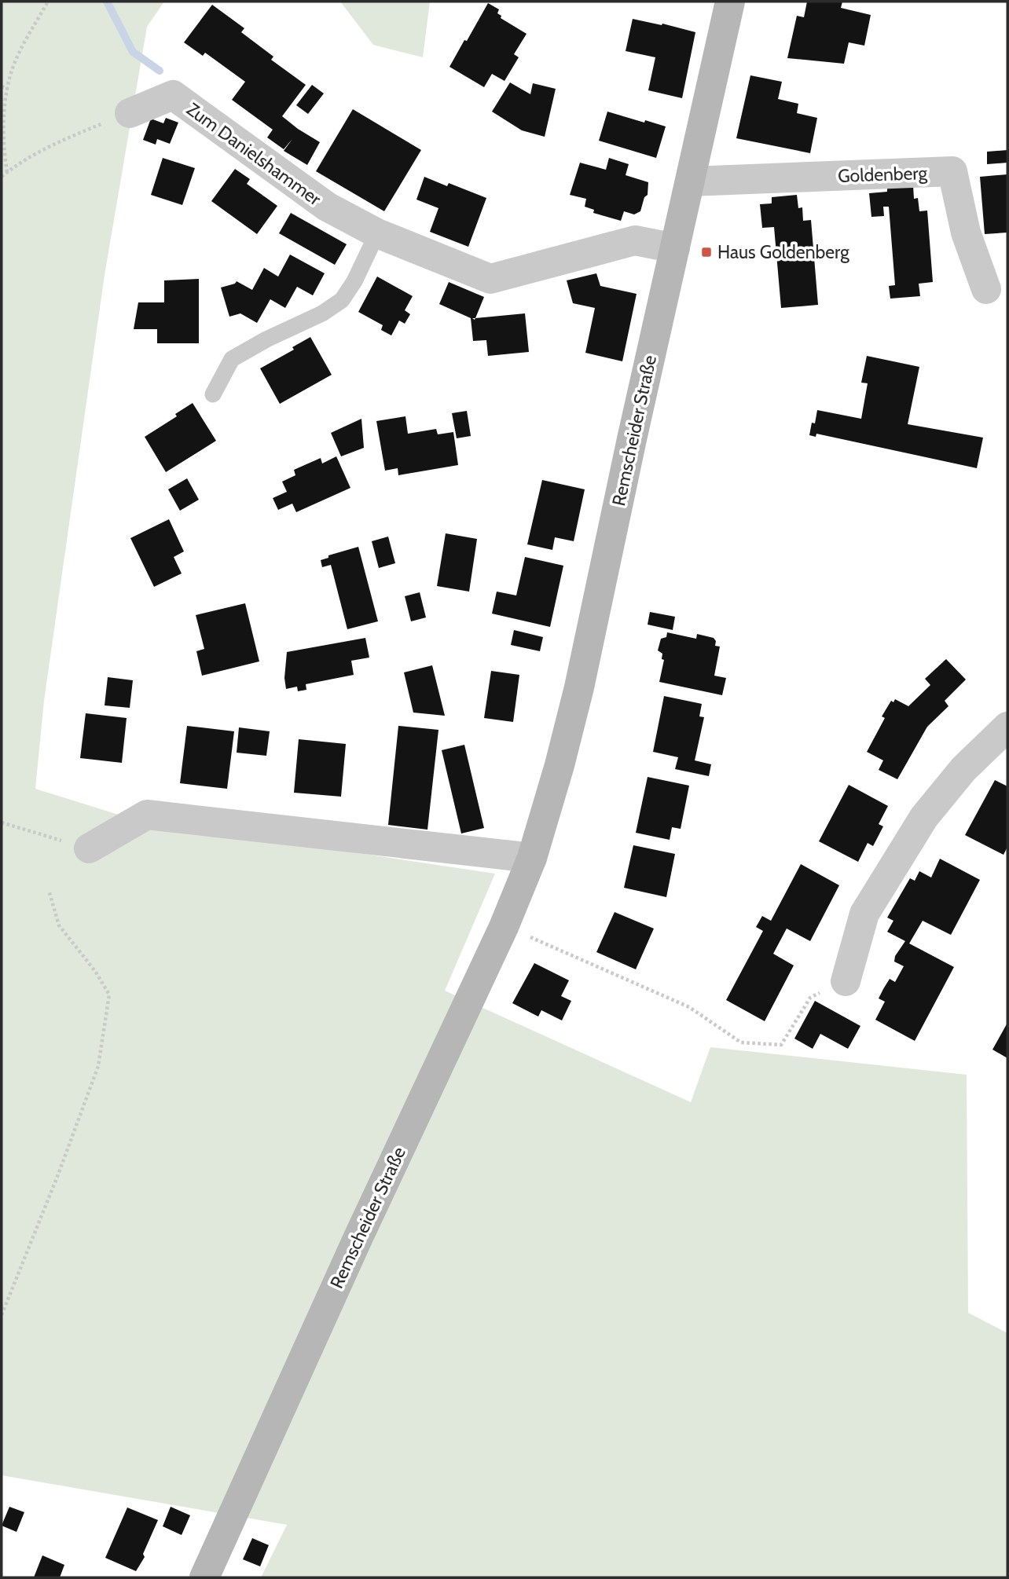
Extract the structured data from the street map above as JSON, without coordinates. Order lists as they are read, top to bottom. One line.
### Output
{"streets":{"main road":["Remscheider Straße"],"street":["Zum Danielshammer","Goldenberg"]},"crossings":[["Zum Danielshammer","Remscheider Straße"],["Goldenberg","Remscheider Straße"]],"places":{"transit":["Haus Goldenberg"]}}
